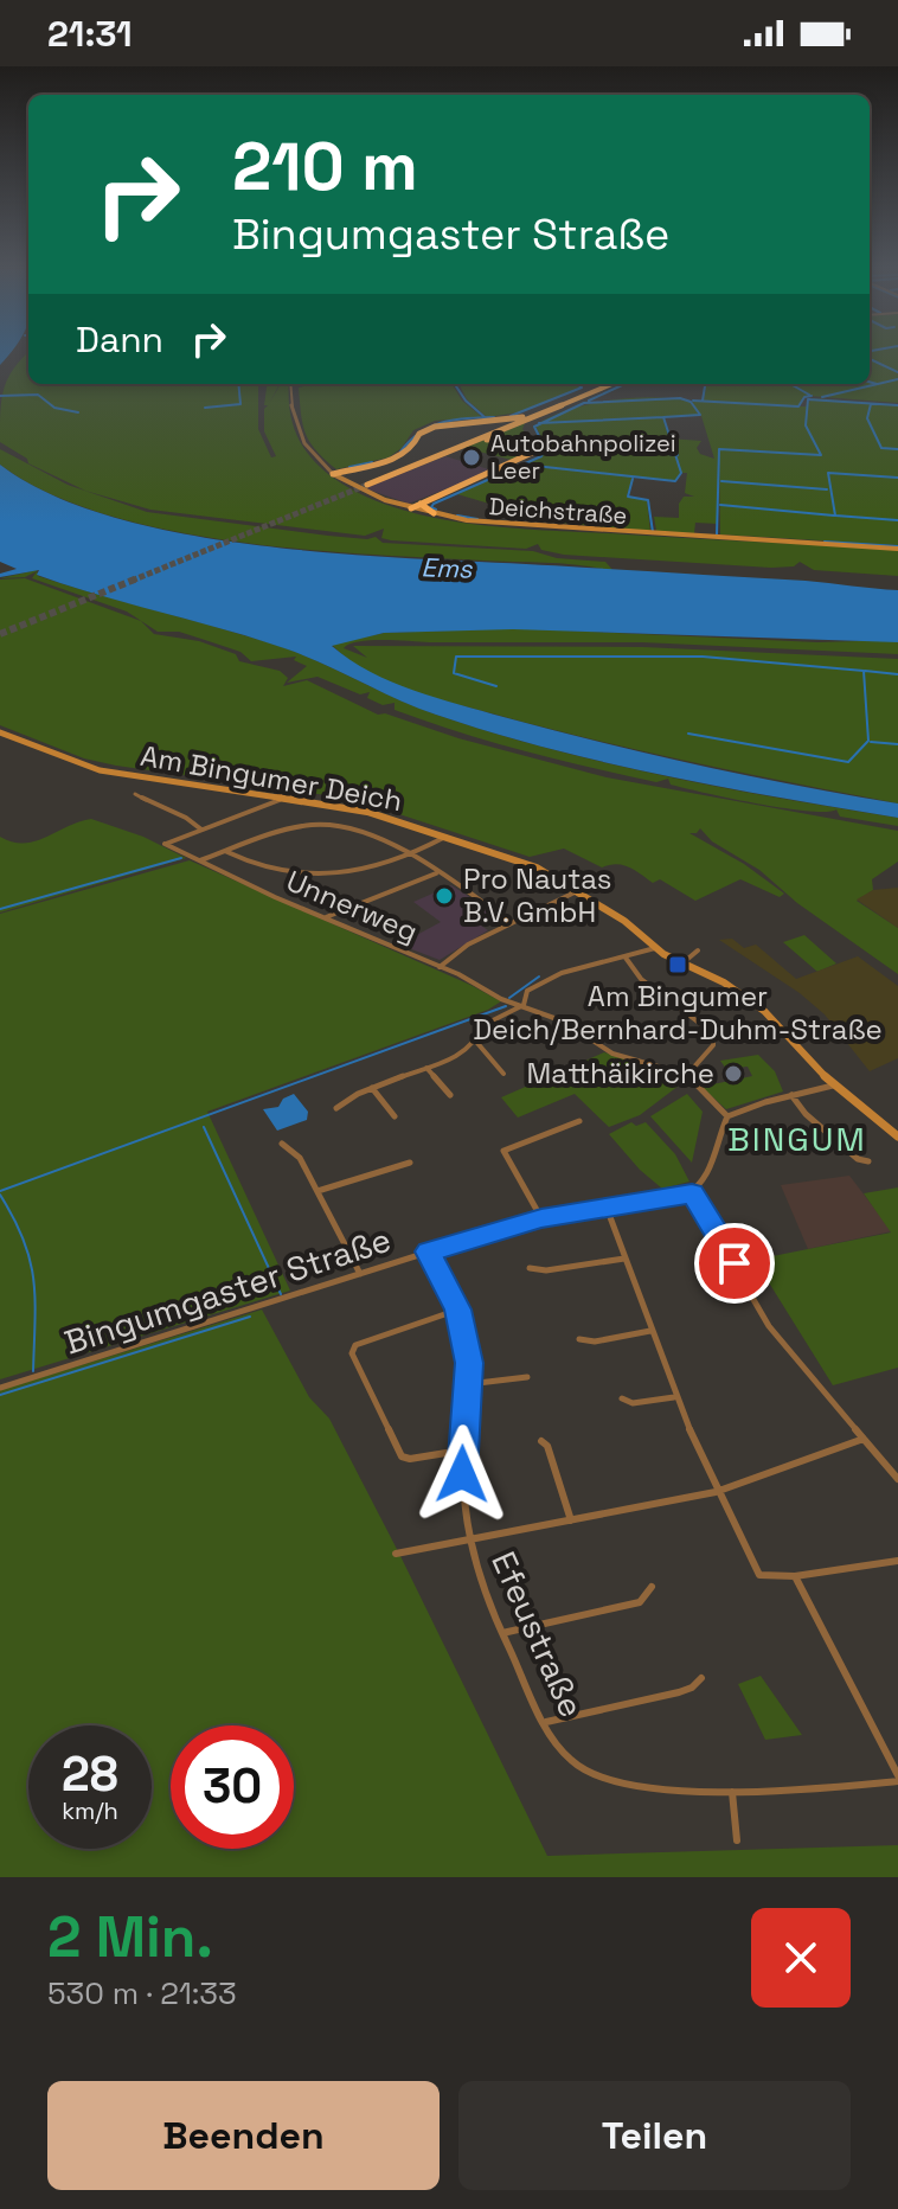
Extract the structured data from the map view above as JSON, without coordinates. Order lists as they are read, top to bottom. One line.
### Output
{"streets":{"main road":["Deichstraße","Am Bingumer Deich"],"street":["Unnerweg","Bingumgaster Straße","Efeustraße"]},"crossings":[["Bingumgaster Straße","Efeustraße"]],"districts":["BINGUM"],"water":["Ems"],"places":{"other":["Autobahnpolizei Leer","Pro Nautas B.V. GmbH","Matthäikirche"],"transit":["Am Bingumer Deich/Bernhard-Duhm-Straße"]},"page":{"status":"21:31","turn":["210 m","Bingumgaster Straße"],"then":"Dann","speed":"28 km/h","limit":"30","heading":["2 Min.","530 m · 21:33"],"buttons":["Beenden","Teilen"]}}
